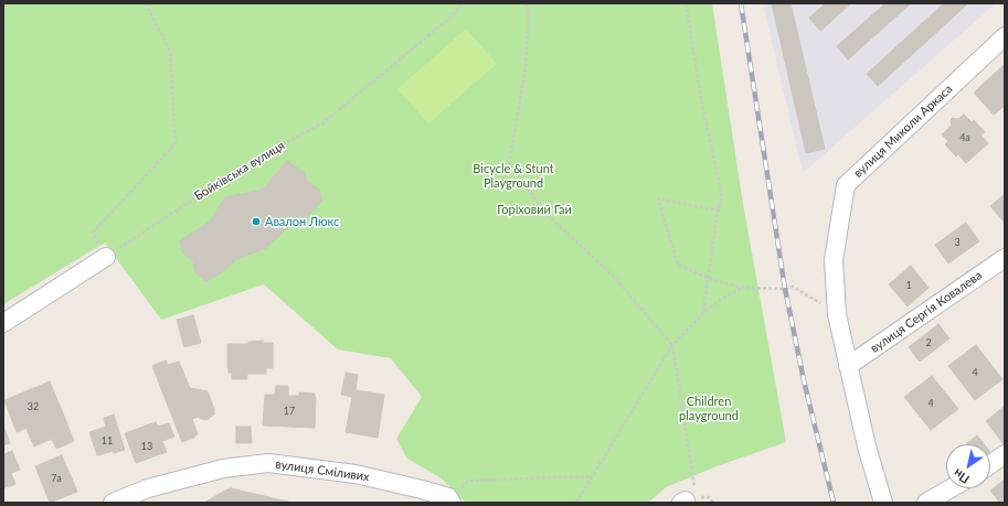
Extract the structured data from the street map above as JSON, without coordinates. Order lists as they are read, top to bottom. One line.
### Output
{"streets":{"street":["вулиця Миколи Аркаса","вулиця Сергія Ковалева","вулиця Сміливих"],"path":["Бойківська вулиця"]},"crossings":[["вулиця Миколи Аркаса","вулиця Сергія Ковалева"]],"parks":["Bicycle & Stunt Playground","Горіховий Гай","Children playground"],"places":["Авалон Люкс"],"house_numbers":["4а","3","1","2","4","4","32","17","11","13","7а"],"north":"bottom left"}
